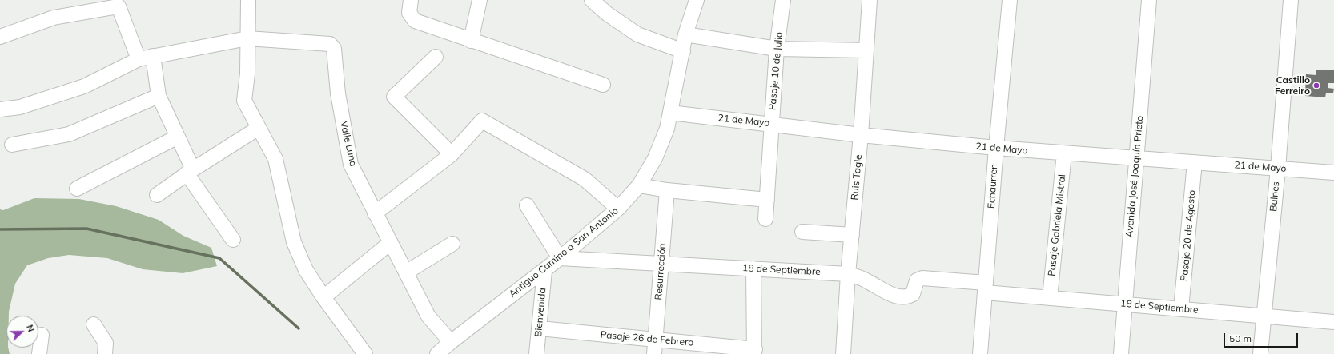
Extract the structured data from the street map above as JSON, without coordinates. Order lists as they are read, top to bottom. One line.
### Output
{"streets":{"street":["Pasaje 10 de Julio","21 de Mayo","Valle Luna","Avenida José Joaquín Prieto","Ruis Tagle","Echaurren","Bulnes","Pasaje Gabriela Mistral","Pasaje 20 de Agosto","Antiguo Camino a San Antonio","18 de Septiembre","Resurrección","Bienvenida","Pasaje 26 de Febrero"]},"crossings":[["Pasaje 10 de Julio","21 de Mayo"],["21 de Mayo","Avenida José Joaquín Prieto"],["21 de Mayo","Ruis Tagle"],["21 de Mayo","Echaurren"],["21 de Mayo","Bulnes"],["21 de Mayo","Pasaje Gabriela Mistral"],["21 de Mayo","Pasaje 20 de Agosto"],["21 de Mayo","Antiguo Camino a San Antonio"],["Valle Luna","Antiguo Camino a San Antonio"],["Avenida José Joaquín Prieto","18 de Septiembre"],["Ruis Tagle","18 de Septiembre"],["Echaurren","18 de Septiembre"],["Bulnes","18 de Septiembre"],["Pasaje Gabriela Mistral","18 de Septiembre"],["Pasaje 20 de Agosto","18 de Septiembre"],["Antiguo Camino a San Antonio","18 de Septiembre"],["Antiguo Camino a San Antonio","Bienvenida"],["18 de Septiembre","Resurrección"],["Resurrección","Pasaje 26 de Febrero"],["Bienvenida","Pasaje 26 de Febrero"]],"places":["Castillo Ferreiro"],"scale_bar":"50 m","north":"right"}
